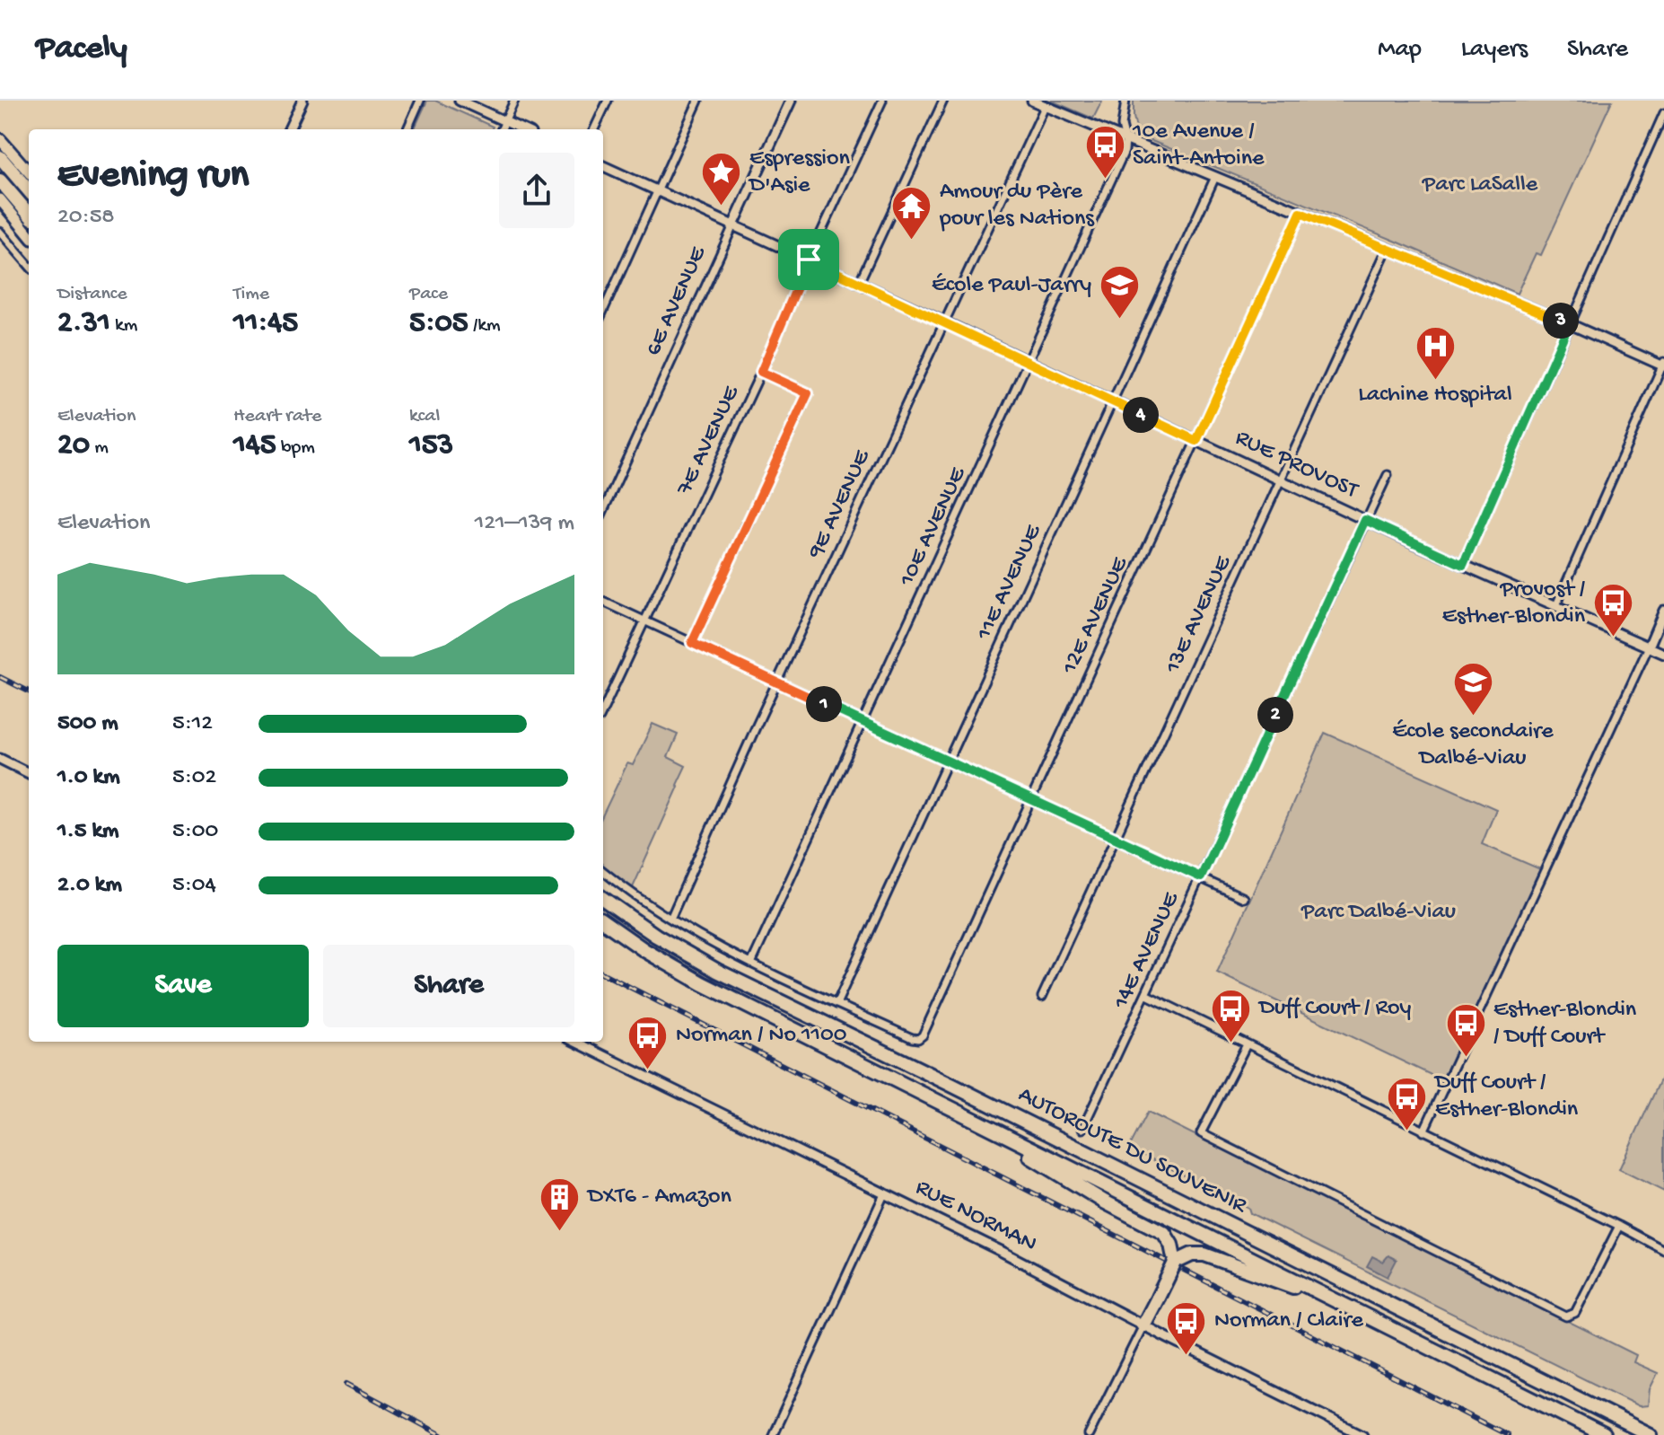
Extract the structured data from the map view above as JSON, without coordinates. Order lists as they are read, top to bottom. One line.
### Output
{"streets":{"highway":["AUTOROUTE DU SOUVENIR"],"street":["6E AVENUE","7E AVENUE","RUE PROVOST","9E AVENUE","10E AVENUE","11E AVENUE","13E AVENUE","12E AVENUE","14E AVENUE","RUE NORMAN"]},"crossings":[["6E AVENUE","RUE PROVOST"],["7E AVENUE","RUE PROVOST"],["RUE PROVOST","9E AVENUE"],["RUE PROVOST","10E AVENUE"],["RUE PROVOST","11E AVENUE"],["RUE PROVOST","13E AVENUE"],["RUE PROVOST","12E AVENUE"],["RUE PROVOST","14E AVENUE"],["11E AVENUE","12E AVENUE"]],"parks":["Parc LaSalle","Parc Dalbé-Viau"],"places":{"bus stop":["10e Avenue / Saint-Antoine","Provost / Esther-Blondin","Duff Court / Roy","Esther-Blondin / Duff Court","Norman / No 1100","Duff Court / Esther-Blondin","Norman / Claire"],"place":["Espression D'Asie"],"temple":["Amour du Père pour les Nations"],"school or university":["École Paul-Jarry","École secondaire Dalbé-Viau"],"hospital":["Lachine Hospital"],"building":["DXT6 - Amazon"]},"page":{"header":"Pacely","nav":["Map","Layers","Share"],"heading":["Evening run","20:58"],"stats":[["Distance","2.31 km"],["Time","11:45"],["Pace","5:05 /km"],["Elevation","20 m"],["Heart rate","145 bpm"],["kcal","153"]],"pins":["3","4","1","2"],"chart":["Elevation","121–139 m"],"list":[{"name":"500 m","note":"5:12"},{"name":"1.0 km","note":"5:02"},{"name":"1.5 km","note":"5:00"},{"name":"2.0 km","note":"5:04"}],"buttons":["Save","Share"]}}
